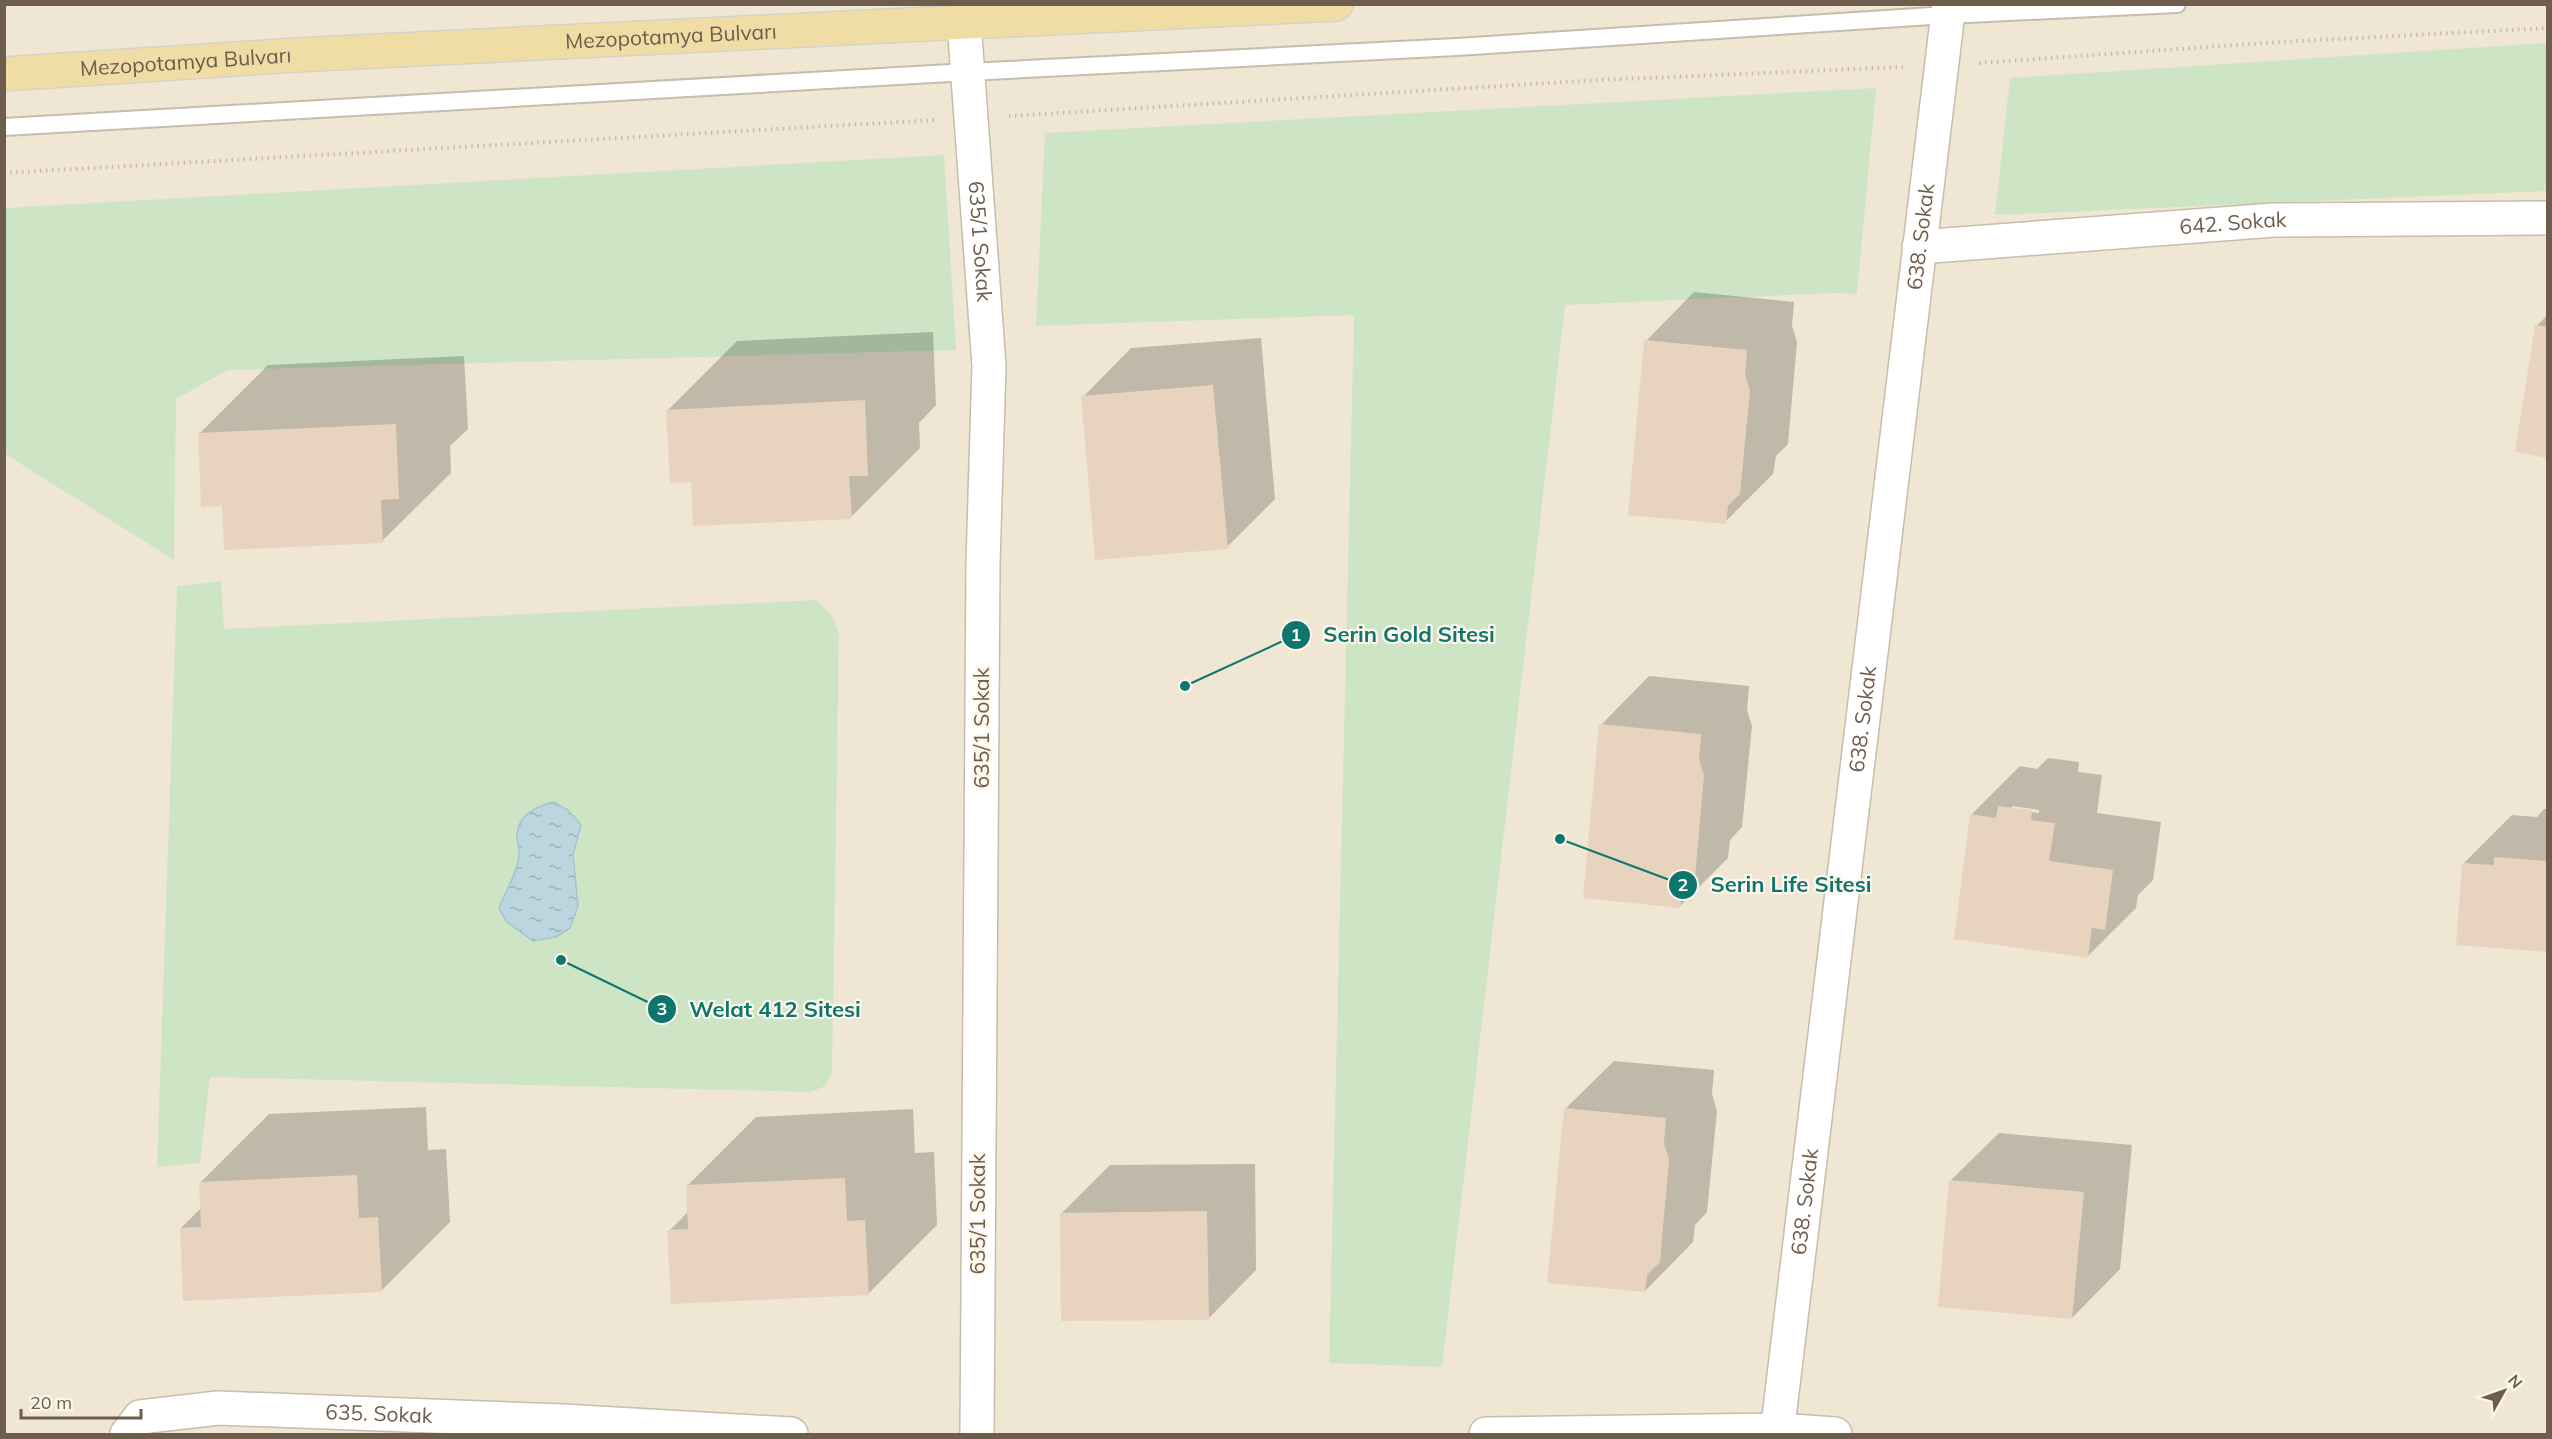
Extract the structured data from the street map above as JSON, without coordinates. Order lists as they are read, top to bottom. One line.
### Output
{"streets":{"main road":["Mezopotamya Bulvarı"],"street":["642. Sokak","638. Sokak","635/1 Sokak","635. Sokak"]},"crossings":[["Mezopotamya Bulvarı","635/1 Sokak"],["642. Sokak","638. Sokak"]],"places":["Serin Gold Sitesi","Serin Life Sitesi","Welat 412 Sitesi"],"scale_bar":"20 m","north":"top right"}
